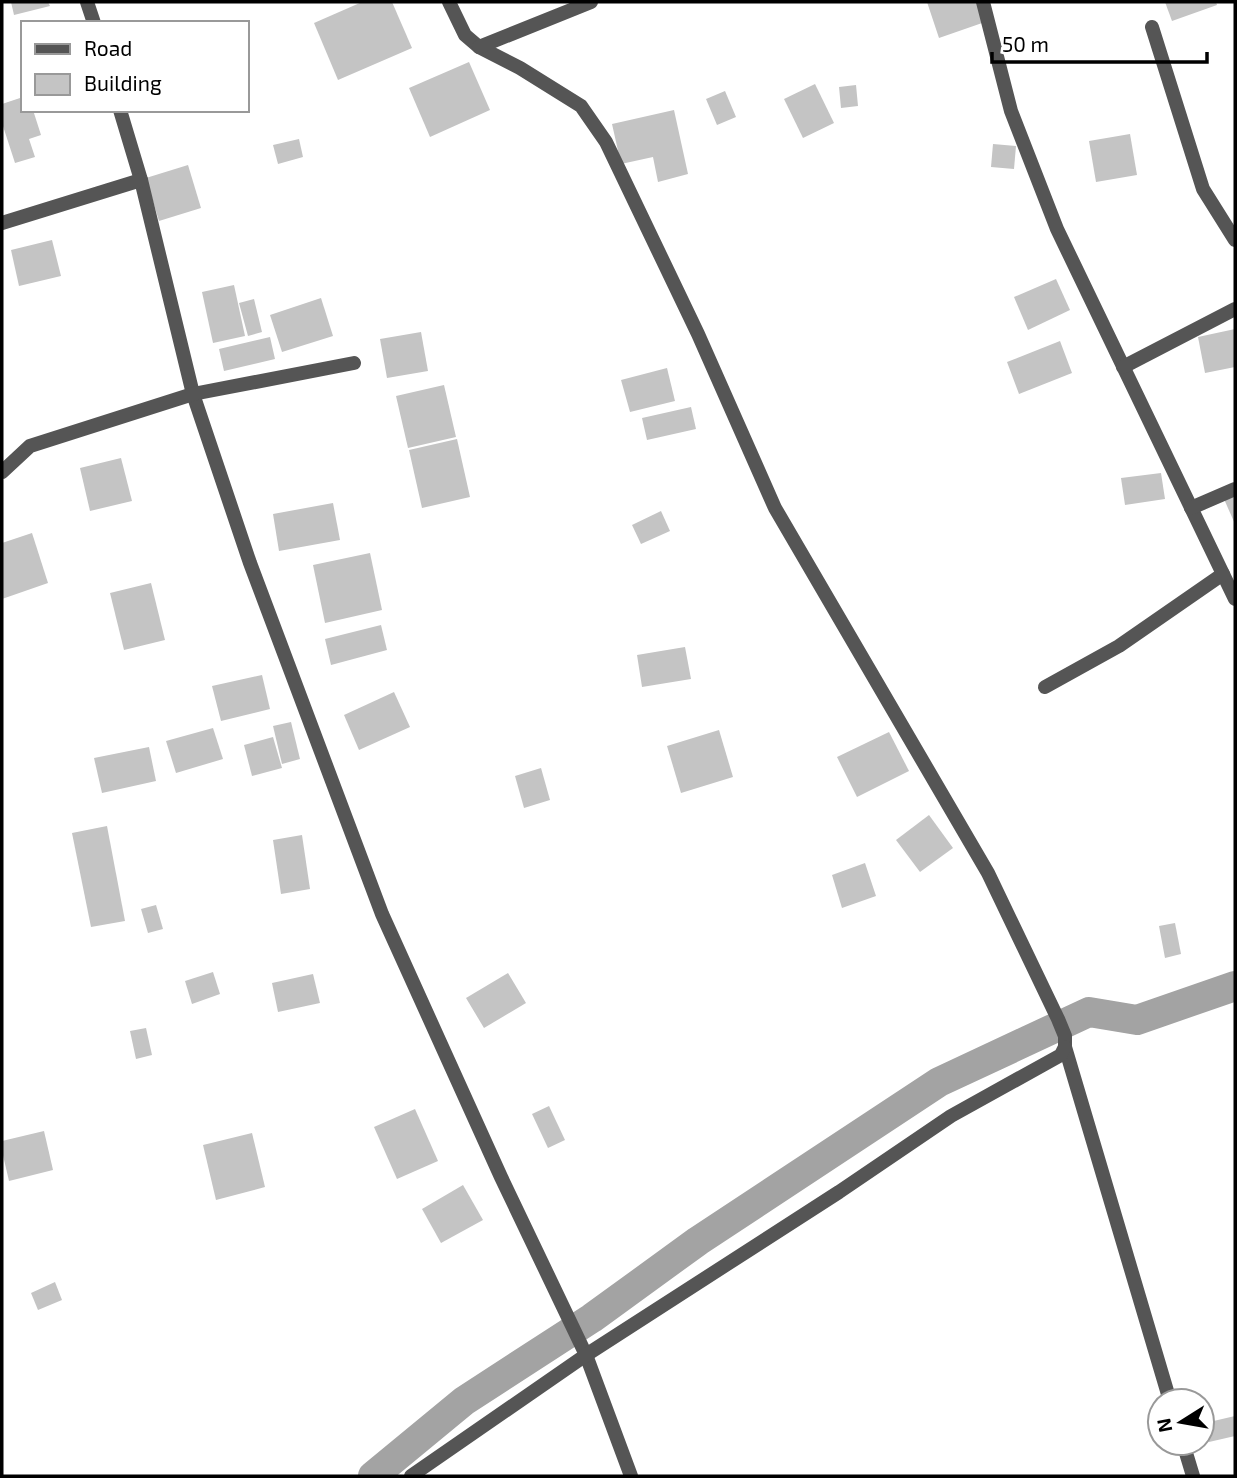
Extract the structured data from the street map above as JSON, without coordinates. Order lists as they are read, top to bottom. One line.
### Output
{"legend":["Road","Building"],"scale_bar":"50 m","north":"left"}
